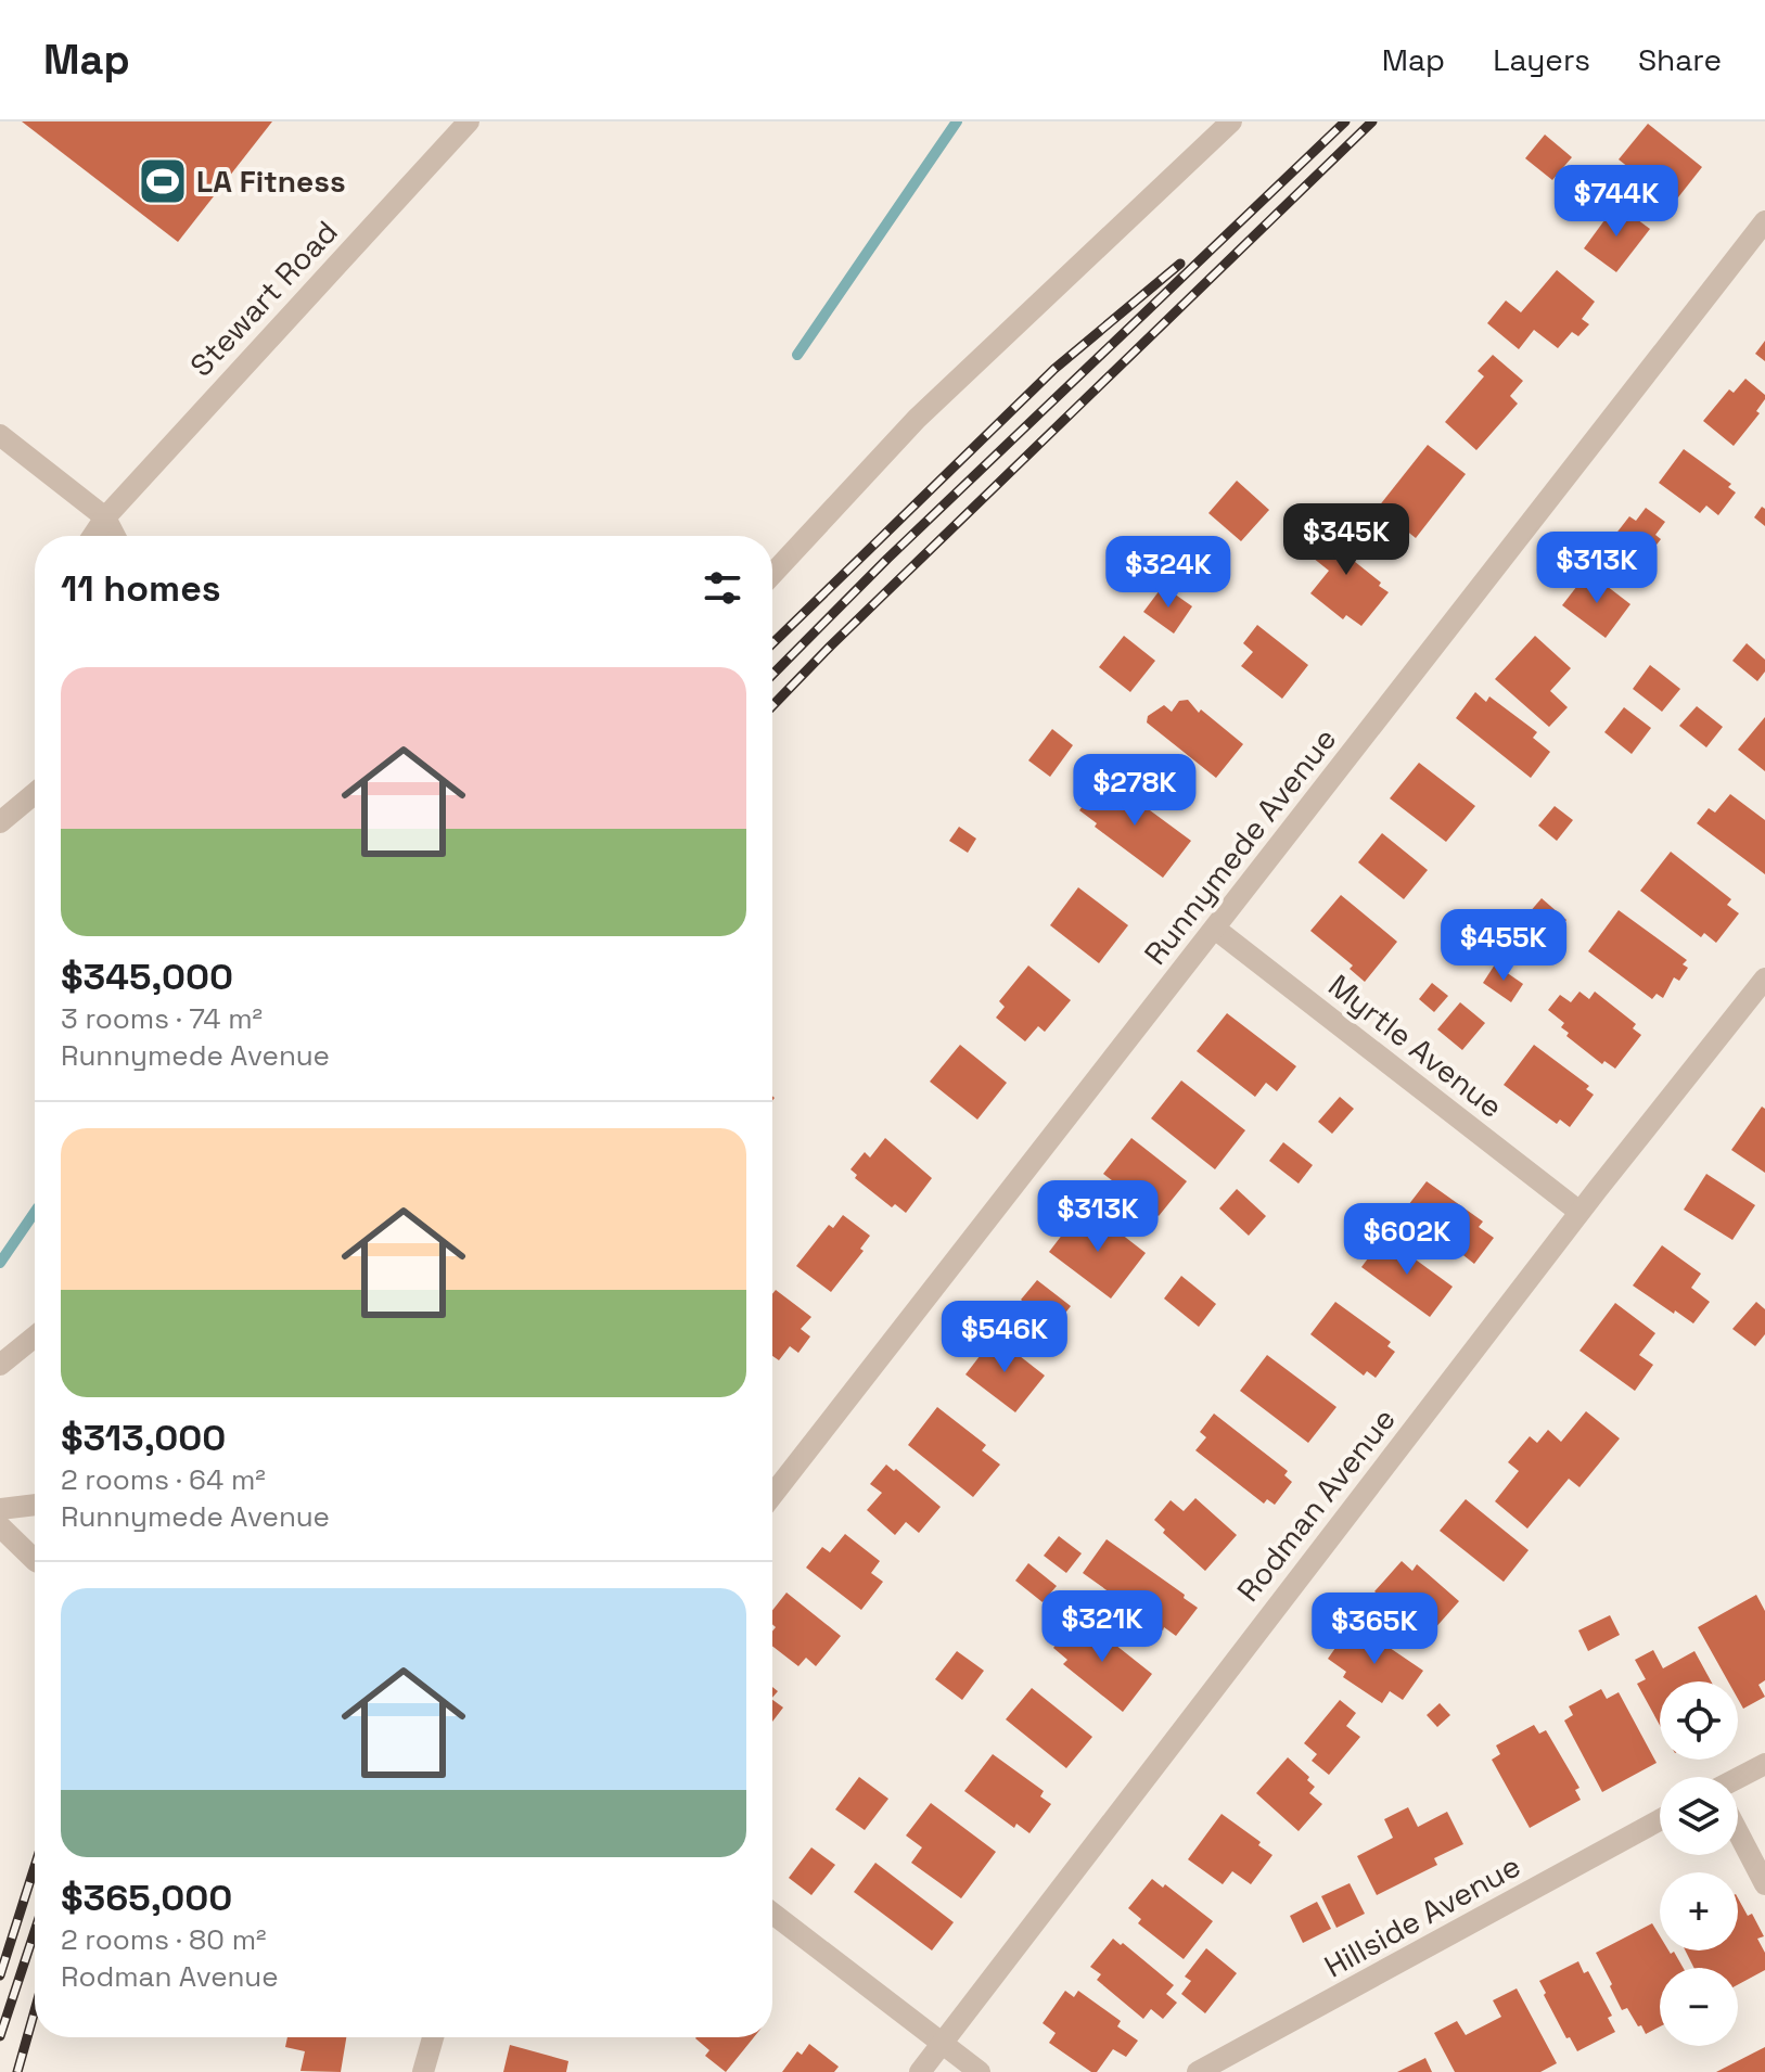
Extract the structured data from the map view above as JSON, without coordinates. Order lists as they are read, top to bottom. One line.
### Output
{"streets":{"street":["Stewart Road","Runnymede Avenue","Myrtle Avenue","Rodman Avenue","Hillside Avenue"]},"crossings":[["Runnymede Avenue","Myrtle Avenue"],["Myrtle Avenue","Rodman Avenue"]],"places":{"sports":["LA Fitness"]},"page":{"header":"Map","nav":["Map","Layers","Share"],"price":["$744K","$345K","$313K","$324K","$278K","$455K","$313K","$602K","$546K","$321K","$365K"],"heading":"11 homes","list":[{"name":"$345,000","note":"3 rooms · 74 m² · Runnymede Avenue"},{"name":"$313,000","note":"2 rooms · 64 m² · Runnymede Avenue"},{"name":"$365,000","note":"2 rooms · 80 m² · Rodman Avenue"}],"map_buttons":["+","−"]}}
